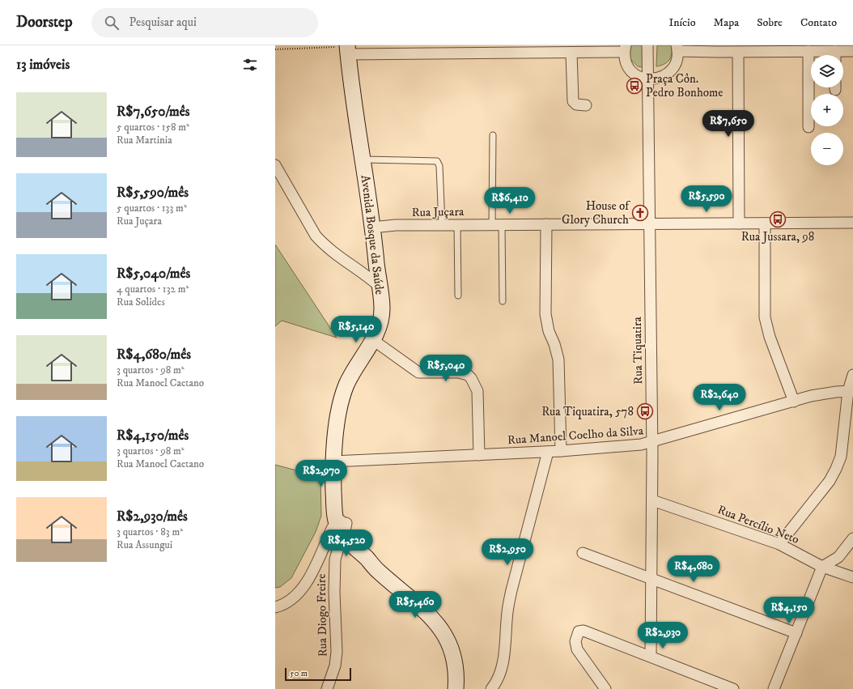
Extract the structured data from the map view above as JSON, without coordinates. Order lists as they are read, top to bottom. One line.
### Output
{"streets":{"street":["Rua Juçara","Avenida Bosque da Saúde","Rua Tiquatira","Rua Manoel Coelho da Silva","Rua Percílio Neto","Rua Diogo Freire"]},"crossings":[["Rua Juçara","Avenida Bosque da Saúde"],["Rua Juçara","Rua Tiquatira"],["Avenida Bosque da Saúde","Rua Manoel Coelho da Silva"],["Avenida Bosque da Saúde","Rua Diogo Freire"],["Rua Tiquatira","Rua Manoel Coelho da Silva"],["Rua Tiquatira","Rua Percílio Neto"]],"places":{"bus stop":["Praça Côn. Pedro Bonhome","Rua Jussara, 98","Rua Tiquatira, 578"],"church":["House of Glory Church"]},"scale_bar":"50 m","page":{"header":"Doorstep","search":"Pesquisar aqui","nav":["Início","Mapa","Sobre","Contato"],"heading":"13 imóveis","map_buttons":["+","−"],"list":[{"name":"R$7,650/mês","note":"5 quartos · 158 m² · Rua Martinia"},{"name":"R$5,590/mês","note":"5 quartos · 133 m² · Rua Juçara"},{"name":"R$5,040/mês","note":"4 quartos · 132 m² · Rua Solides"},{"name":"R$4,680/mês","note":"3 quartos · 98 m² · Rua Manoel Caetano"},{"name":"R$4,150/mês","note":"3 quartos · 98 m² · Rua Manoel Caetano"},{"name":"R$2,930/mês","note":"3 quartos · 83 m² · Rua Assungui"}],"price":["R$7,650","R$5,590","R$6,410","R$5,140","R$5,040","R$2,640","R$2,970","R$4,520","R$2,950","R$4,680","R$5,460","R$4,150","R$2,930"],"scale":"50 m"}}
